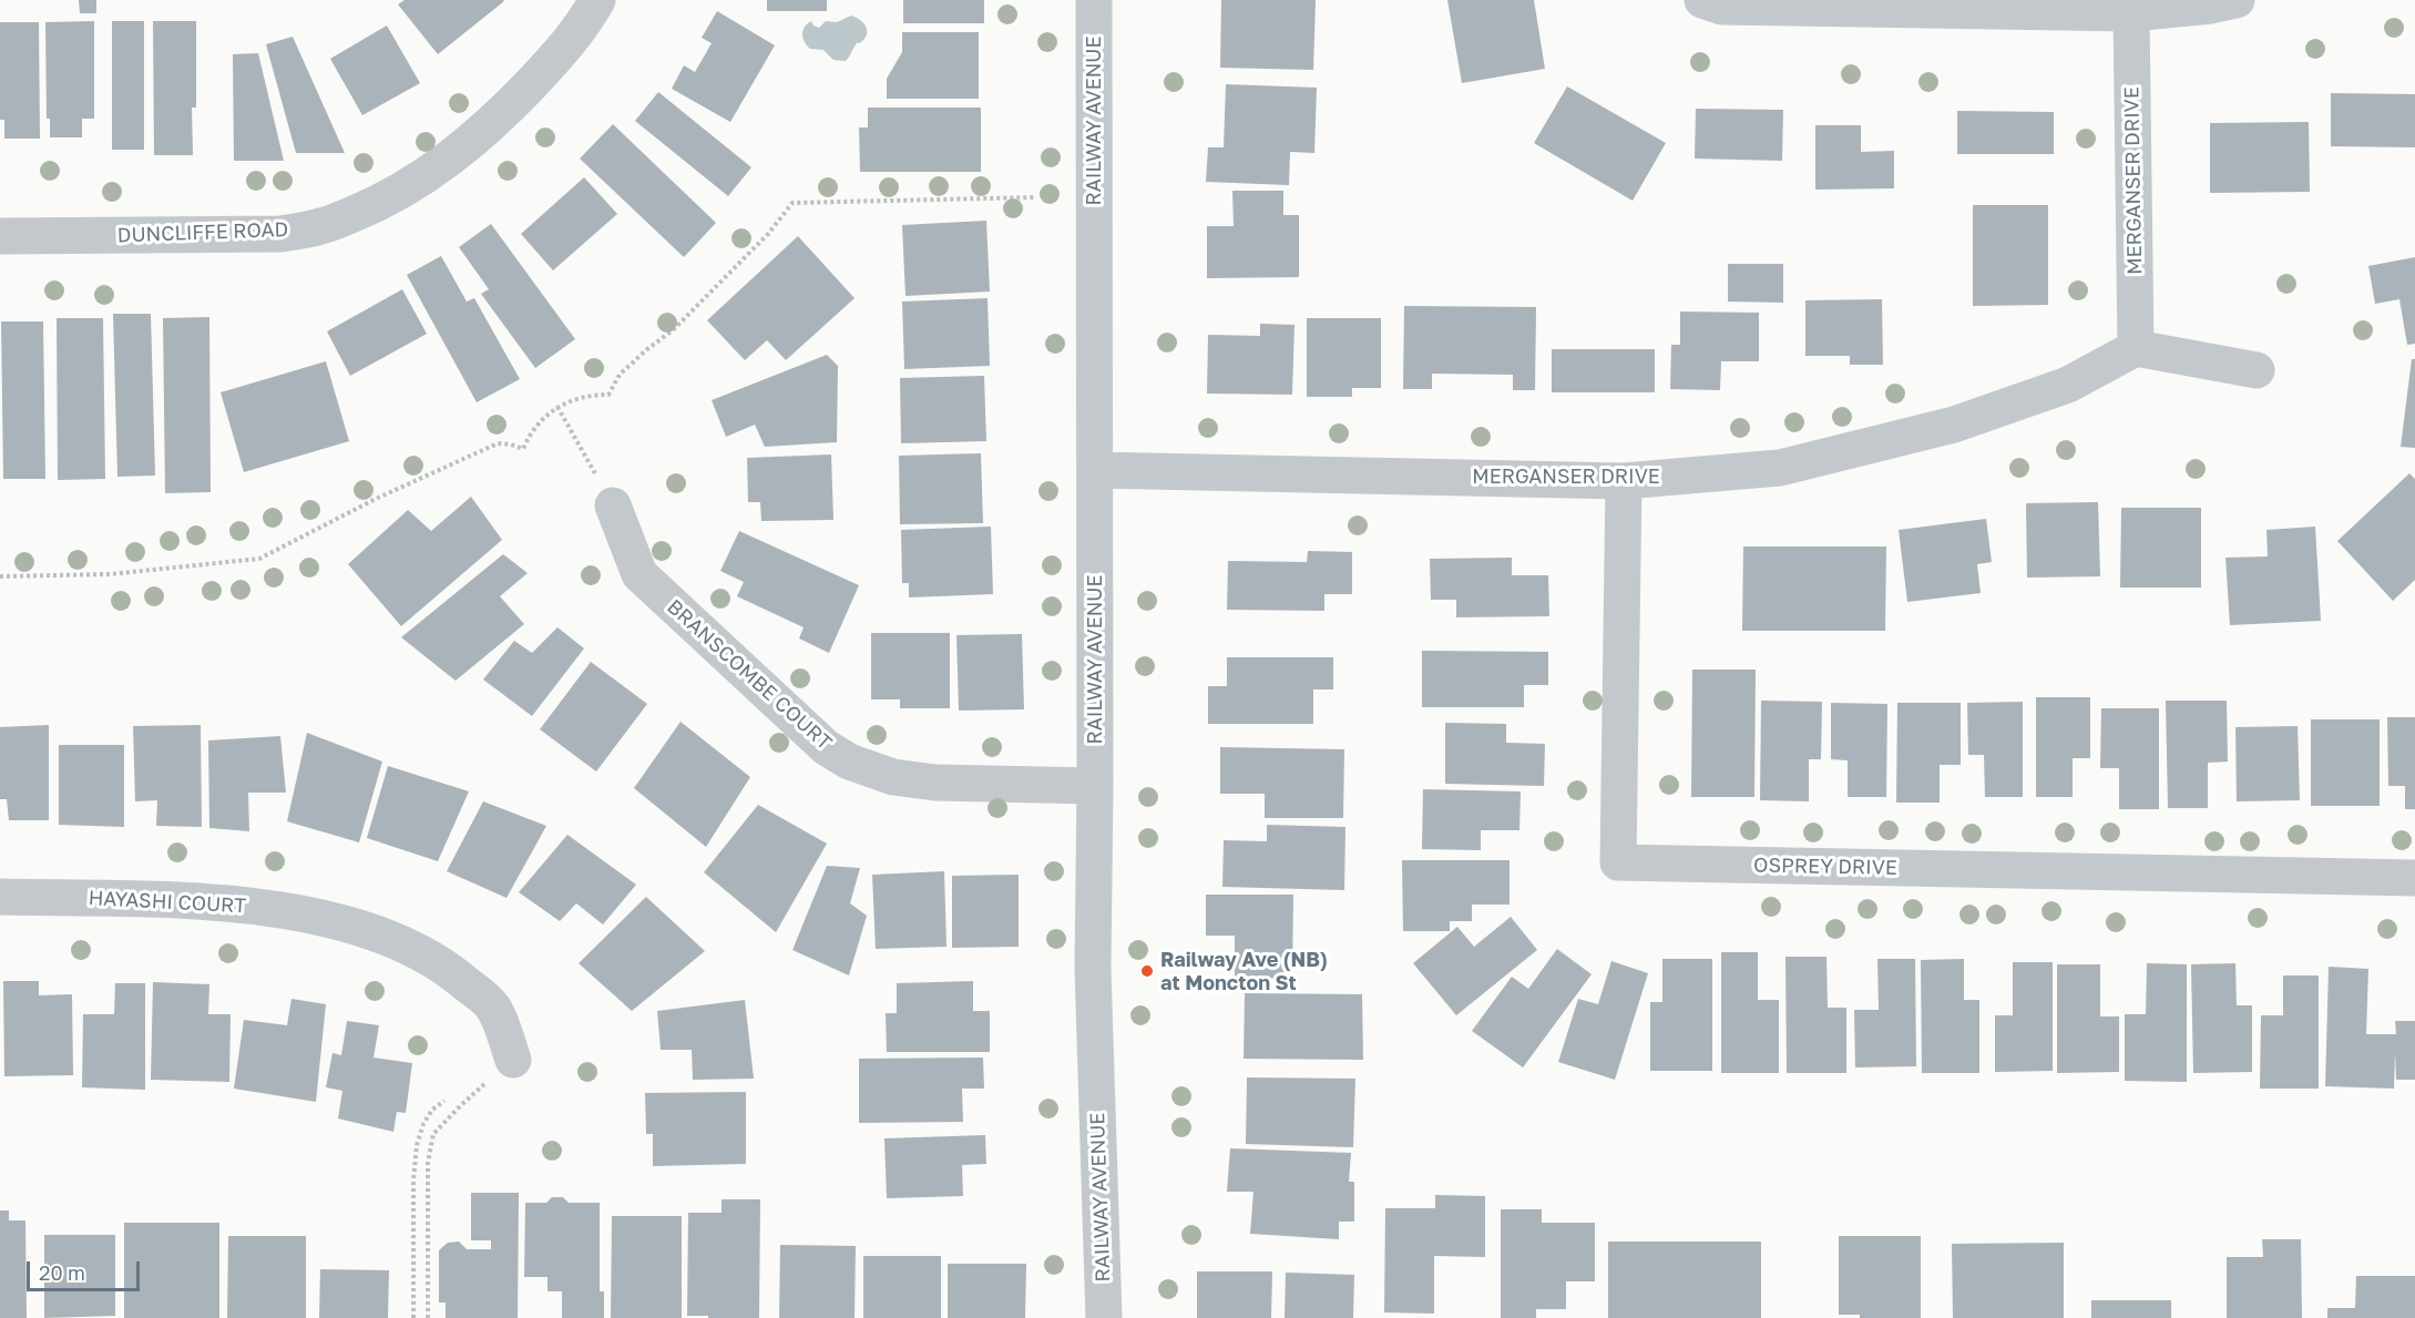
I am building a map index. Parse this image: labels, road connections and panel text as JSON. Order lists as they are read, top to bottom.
{
  "streets": {
    "street": [
      "RAILWAY AVENUE",
      "MERGANSER DRIVE",
      "DUNCLIFFE ROAD",
      "BRANSCOMBE COURT",
      "OSPREY DRIVE",
      "HAYASHI COURT"
    ]
  },
  "crossings": [
    ["RAILWAY AVENUE", "MERGANSER DRIVE"],
    ["RAILWAY AVENUE", "BRANSCOMBE COURT"],
    ["MERGANSER DRIVE", "OSPREY DRIVE"]
  ],
  "places": ["Railway Ave (NB) at Moncton St"],
  "scale_bar": "20 m"
}
